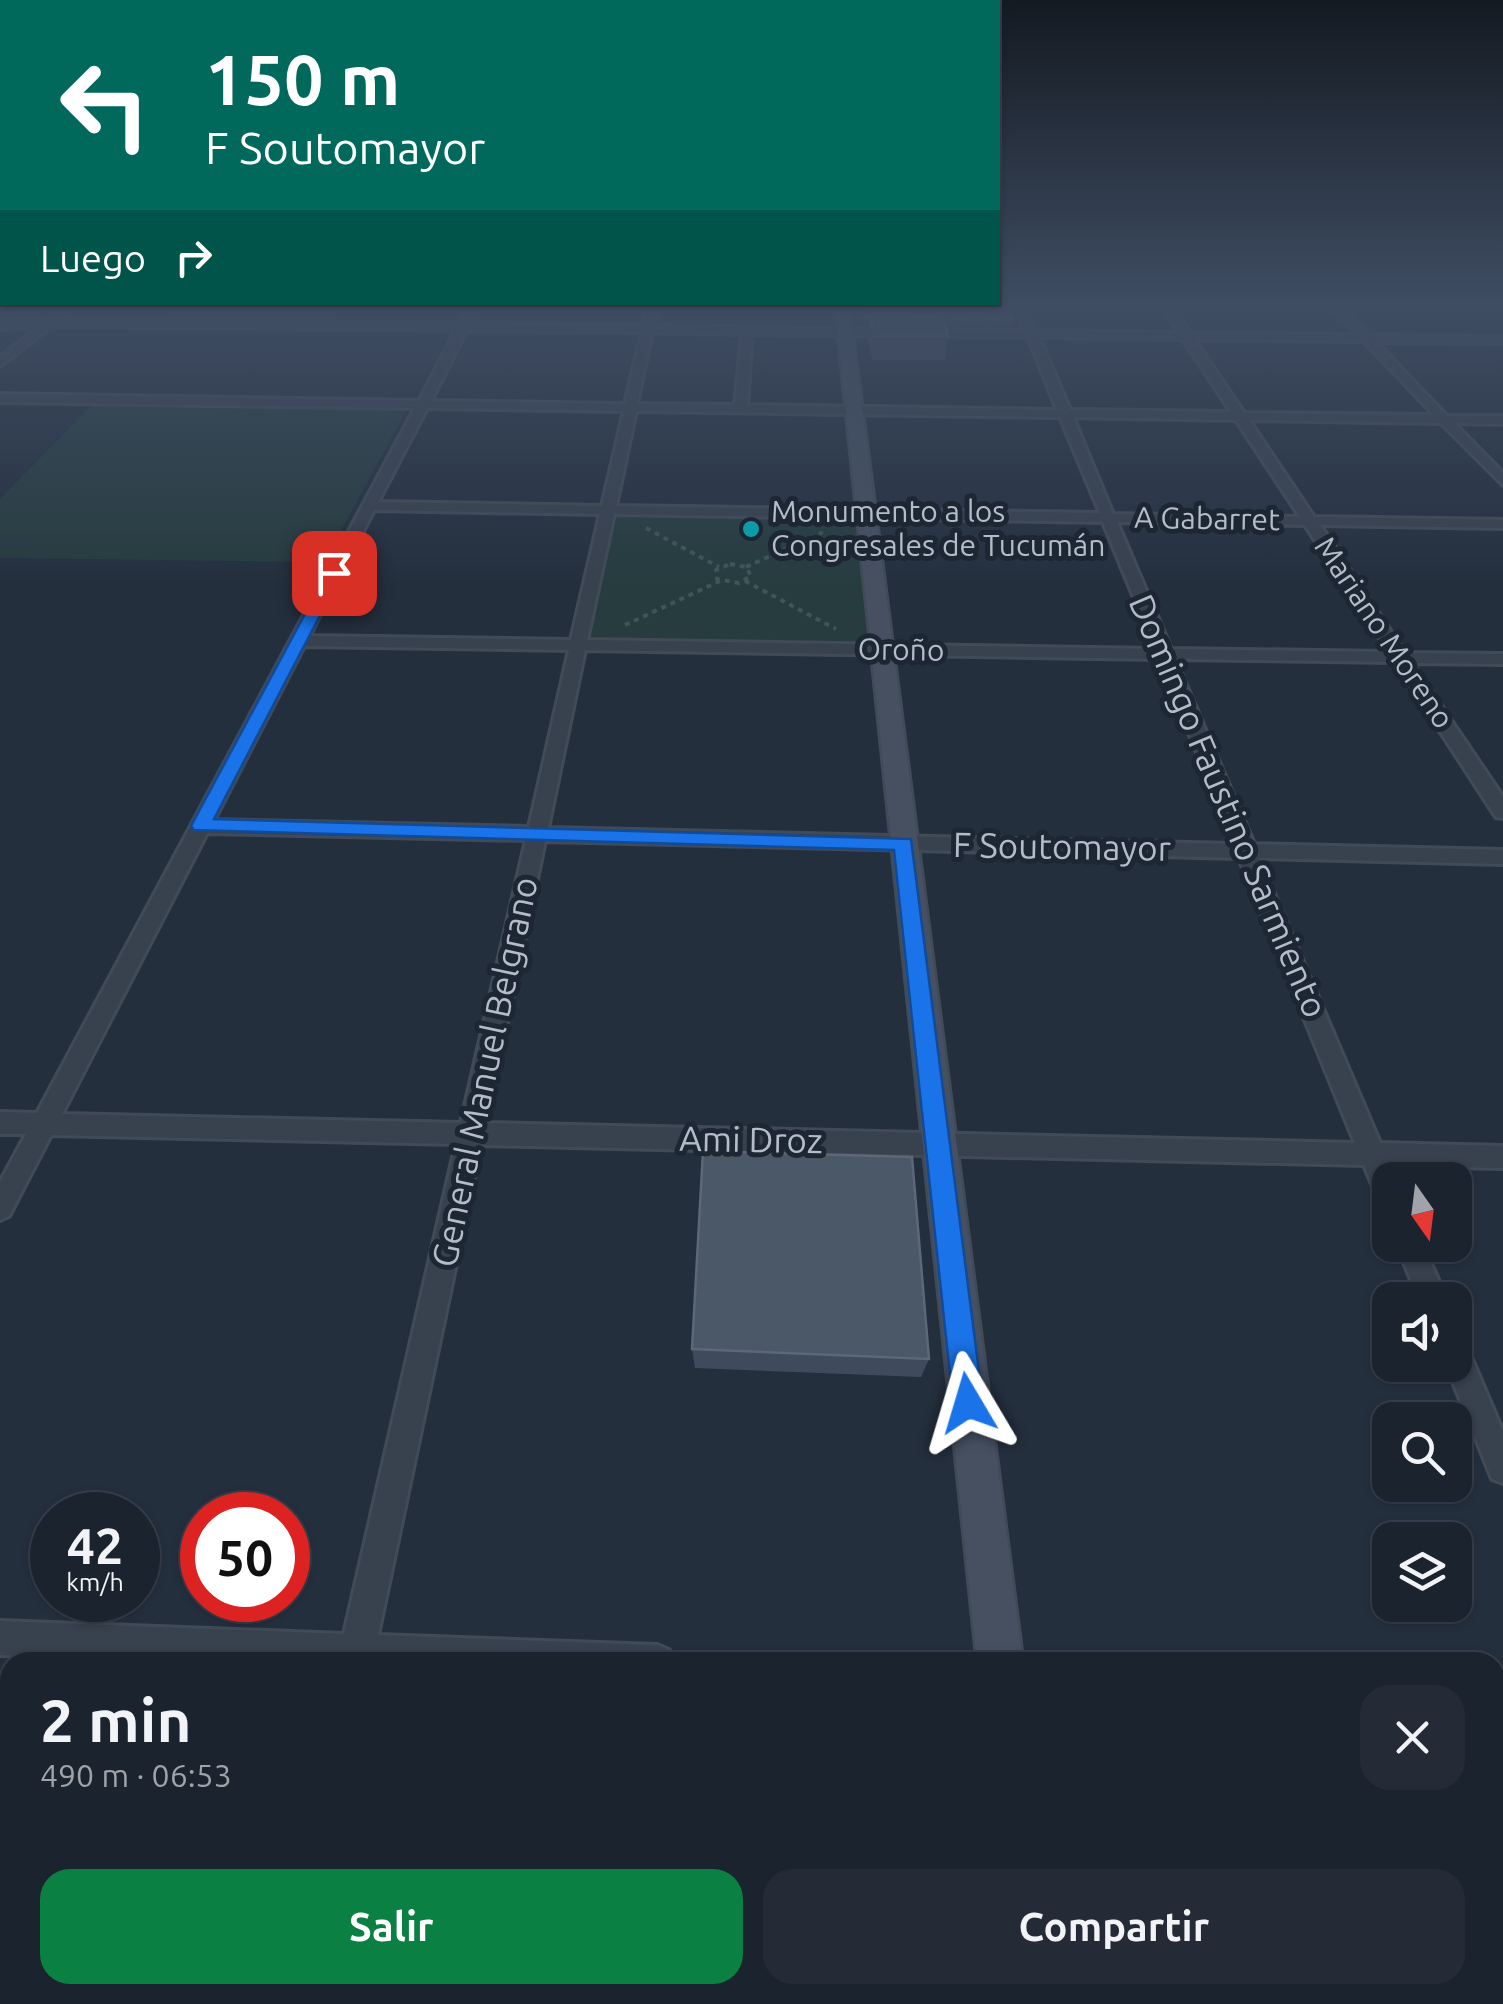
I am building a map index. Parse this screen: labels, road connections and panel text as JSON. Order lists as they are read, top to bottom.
{
  "streets": {
    "street": [
      "A Gabarret",
      "Mariano Moreno",
      "Oroño",
      "Domingo Faustino Sarmiento",
      "F Soutomayor",
      "General Manuel Belgrano",
      "Ami Droz"
    ]
  },
  "crossings": [
    ["A Gabarret", "Mariano Moreno"],
    ["A Gabarret", "Domingo Faustino Sarmiento"],
    ["A Gabarret", "General Manuel Belgrano"],
    ["Mariano Moreno", "Oroño"],
    ["Oroño", "Domingo Faustino Sarmiento"],
    ["Oroño", "General Manuel Belgrano"],
    ["Domingo Faustino Sarmiento", "F Soutomayor"],
    ["Domingo Faustino Sarmiento", "Ami Droz"],
    ["F Soutomayor", "General Manuel Belgrano"],
    ["General Manuel Belgrano", "Ami Droz"]
  ],
  "places": ["Monumento a los Congresales de Tucumán"],
  "north": "bottom",
  "page": {
    "turn": ["150 m", "F Soutomayor"],
    "then": "Luego",
    "speed": "42 km/h",
    "limit": "50",
    "heading": ["2 min", "490 m · 06:53"],
    "buttons": ["Salir", "Compartir"]
  }
}
